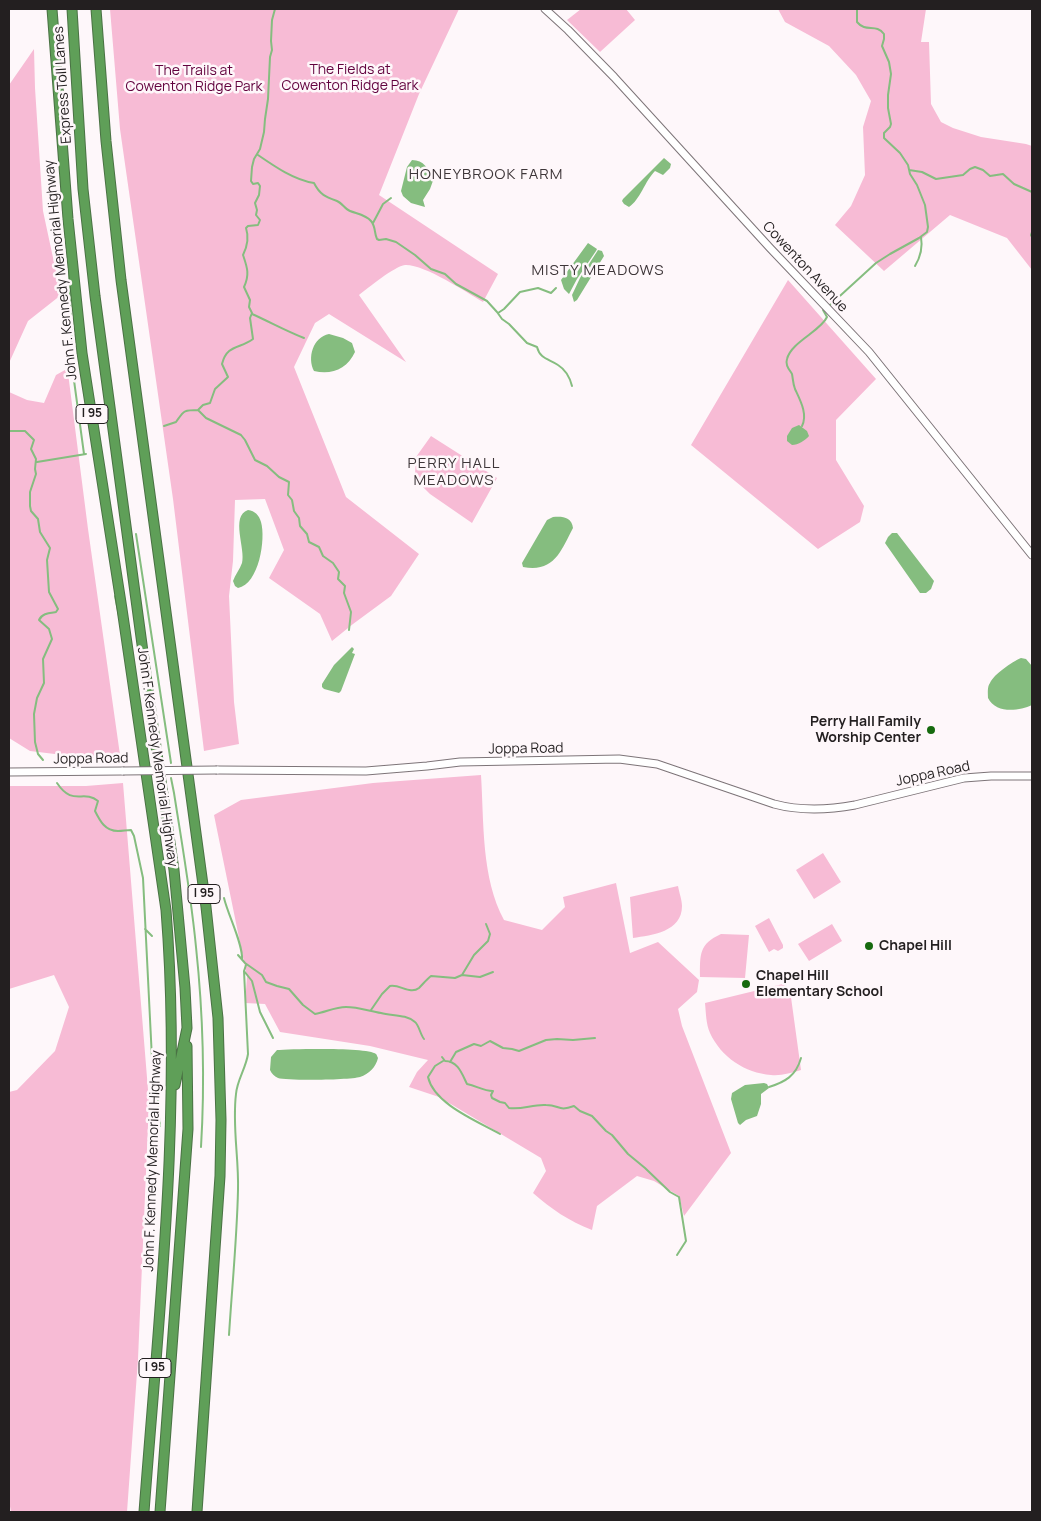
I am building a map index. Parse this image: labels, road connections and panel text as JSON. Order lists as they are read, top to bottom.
{
  "streets": {
    "highway": ["Express Toll Lanes", "John F. Kennedy Memorial Highway", "I 95"],
    "street": ["Cowenton Avenue", "Joppa Road"]
  },
  "districts": ["HONEYBROOK FARM", "MISTY MEADOWS", "PERRY HALL MEADOWS"],
  "parks": ["The Fields at Cowenton Ridge Park", "The Trails at Cowenton Ridge Park"],
  "places": ["Perry Hall Family Worship Center", "Chapel Hill", "Chapel Hill Elementary School"]
}
